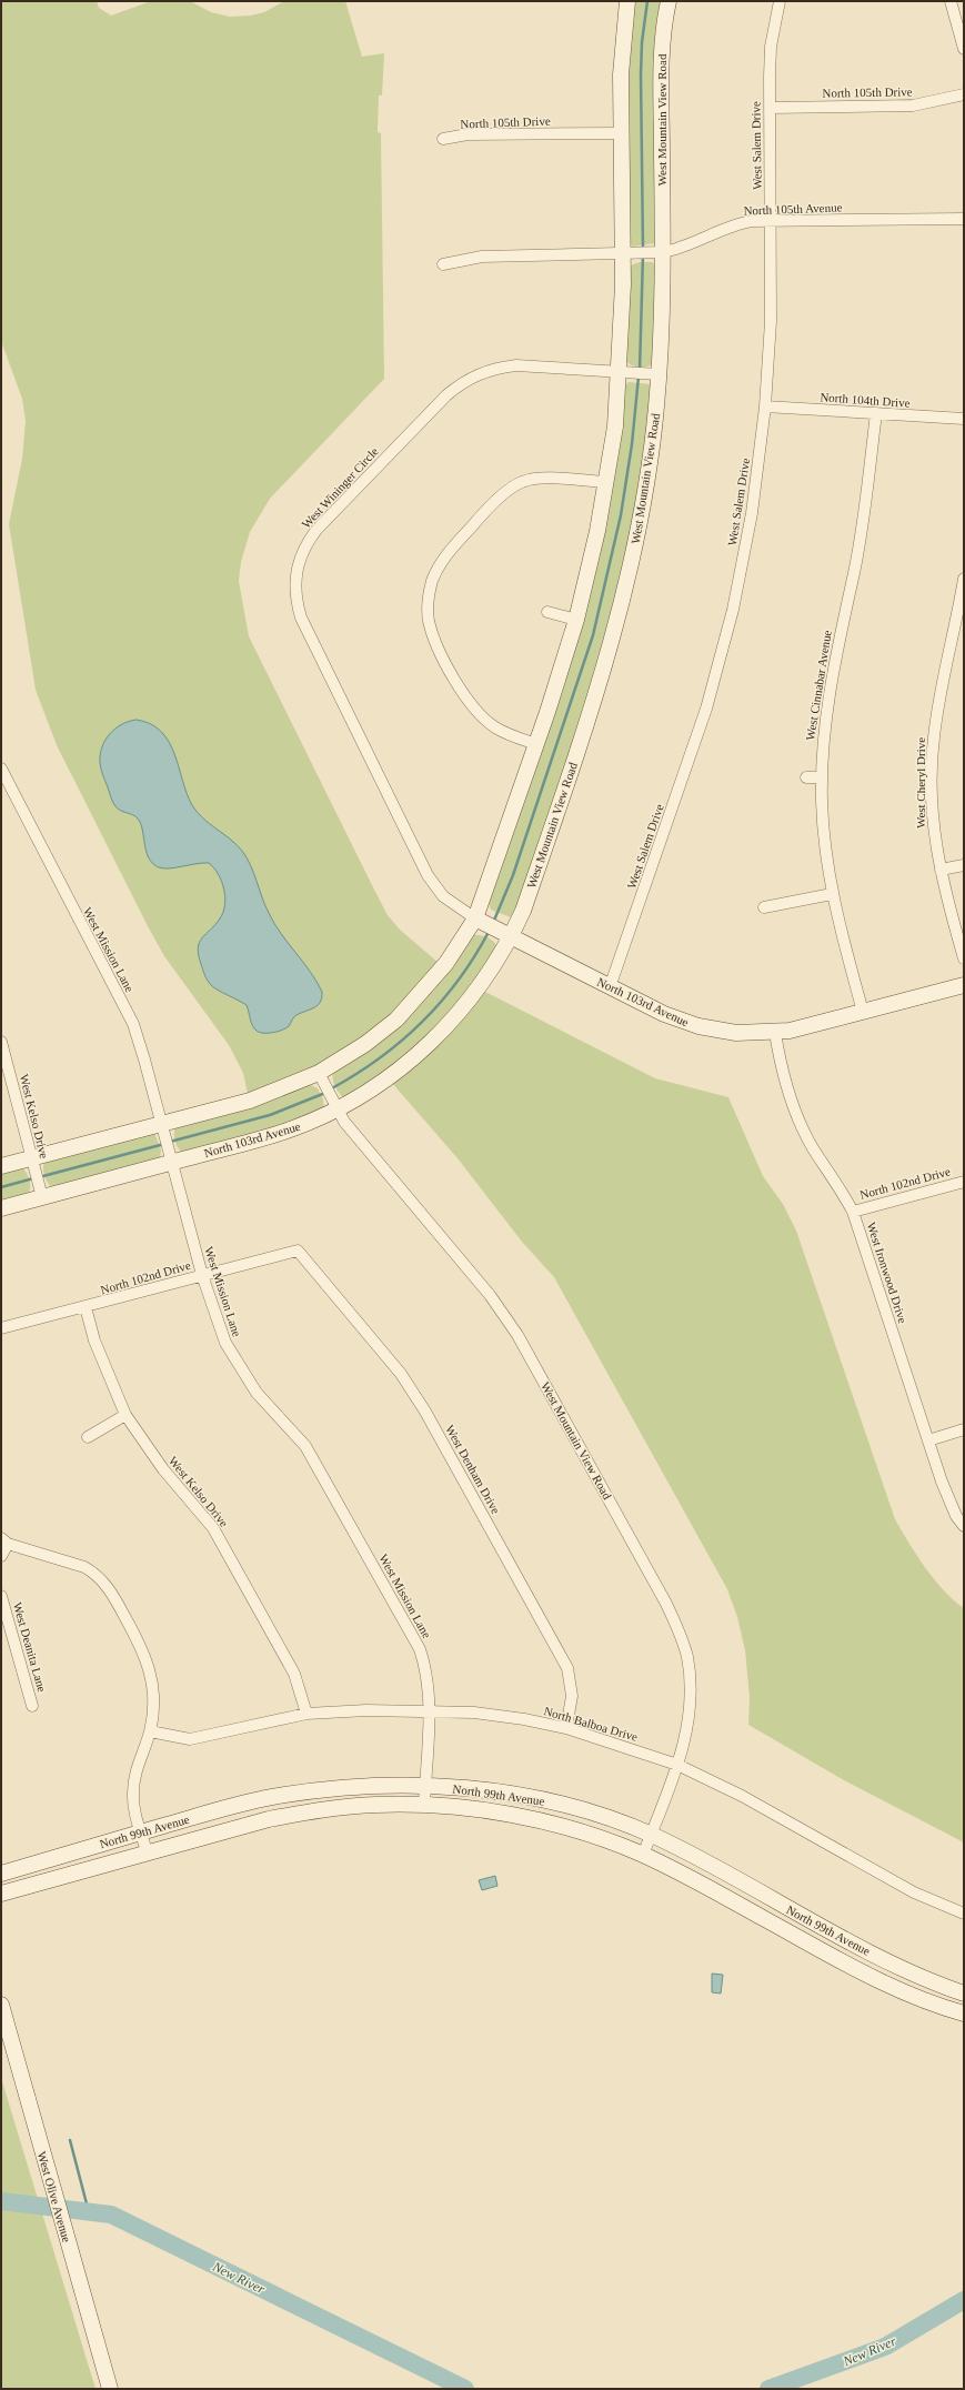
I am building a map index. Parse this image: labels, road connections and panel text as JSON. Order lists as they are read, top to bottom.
{
  "streets": {
    "street": [
      "North 105th Drive",
      "West Mountain View Road",
      "West Salem Drive",
      "North 105th Avenue",
      "North 104th Drive",
      "West Wininger Circle",
      "West Cinnabar Avenue",
      "West Cheryl Drive",
      "West Mission Lane",
      "North 103rd Avenue",
      "West Kelso Drive",
      "North 102nd Drive",
      "West Ironwood Drive",
      "West Denham Drive",
      "West Deanita Lane",
      "North Balboa Drive",
      "North 99th Avenue",
      "West Olive Avenue"
    ]
  },
  "crossings": [
    ["North 105th Drive", "West Salem Drive"],
    ["West Mountain View Road", "North 105th Avenue"],
    ["West Mountain View Road", "West Wininger Circle"],
    ["West Mountain View Road", "North 103rd Avenue"],
    ["West Mountain View Road", "North Balboa Drive"],
    ["West Mountain View Road", "North 99th Avenue"],
    ["West Salem Drive", "North 105th Avenue"],
    ["West Salem Drive", "North 104th Drive"],
    ["West Salem Drive", "North 103rd Avenue"],
    ["North 104th Drive", "West Cinnabar Avenue"],
    ["West Wininger Circle", "North 103rd Avenue"],
    ["West Cinnabar Avenue", "North 103rd Avenue"],
    ["West Mission Lane", "North 103rd Avenue"],
    ["West Mission Lane", "North 102nd Drive"],
    ["West Mission Lane", "North Balboa Drive"],
    ["West Mission Lane", "North 99th Avenue"],
    ["North 103rd Avenue", "West Kelso Drive"],
    ["North 103rd Avenue", "West Ironwood Drive"],
    ["West Kelso Drive", "North 102nd Drive"],
    ["West Kelso Drive", "North Balboa Drive"],
    ["North 102nd Drive", "West Ironwood Drive"],
    ["North 102nd Drive", "West Denham Drive"],
    ["West Denham Drive", "North Balboa Drive"]
  ],
  "water": ["New River"]
}
